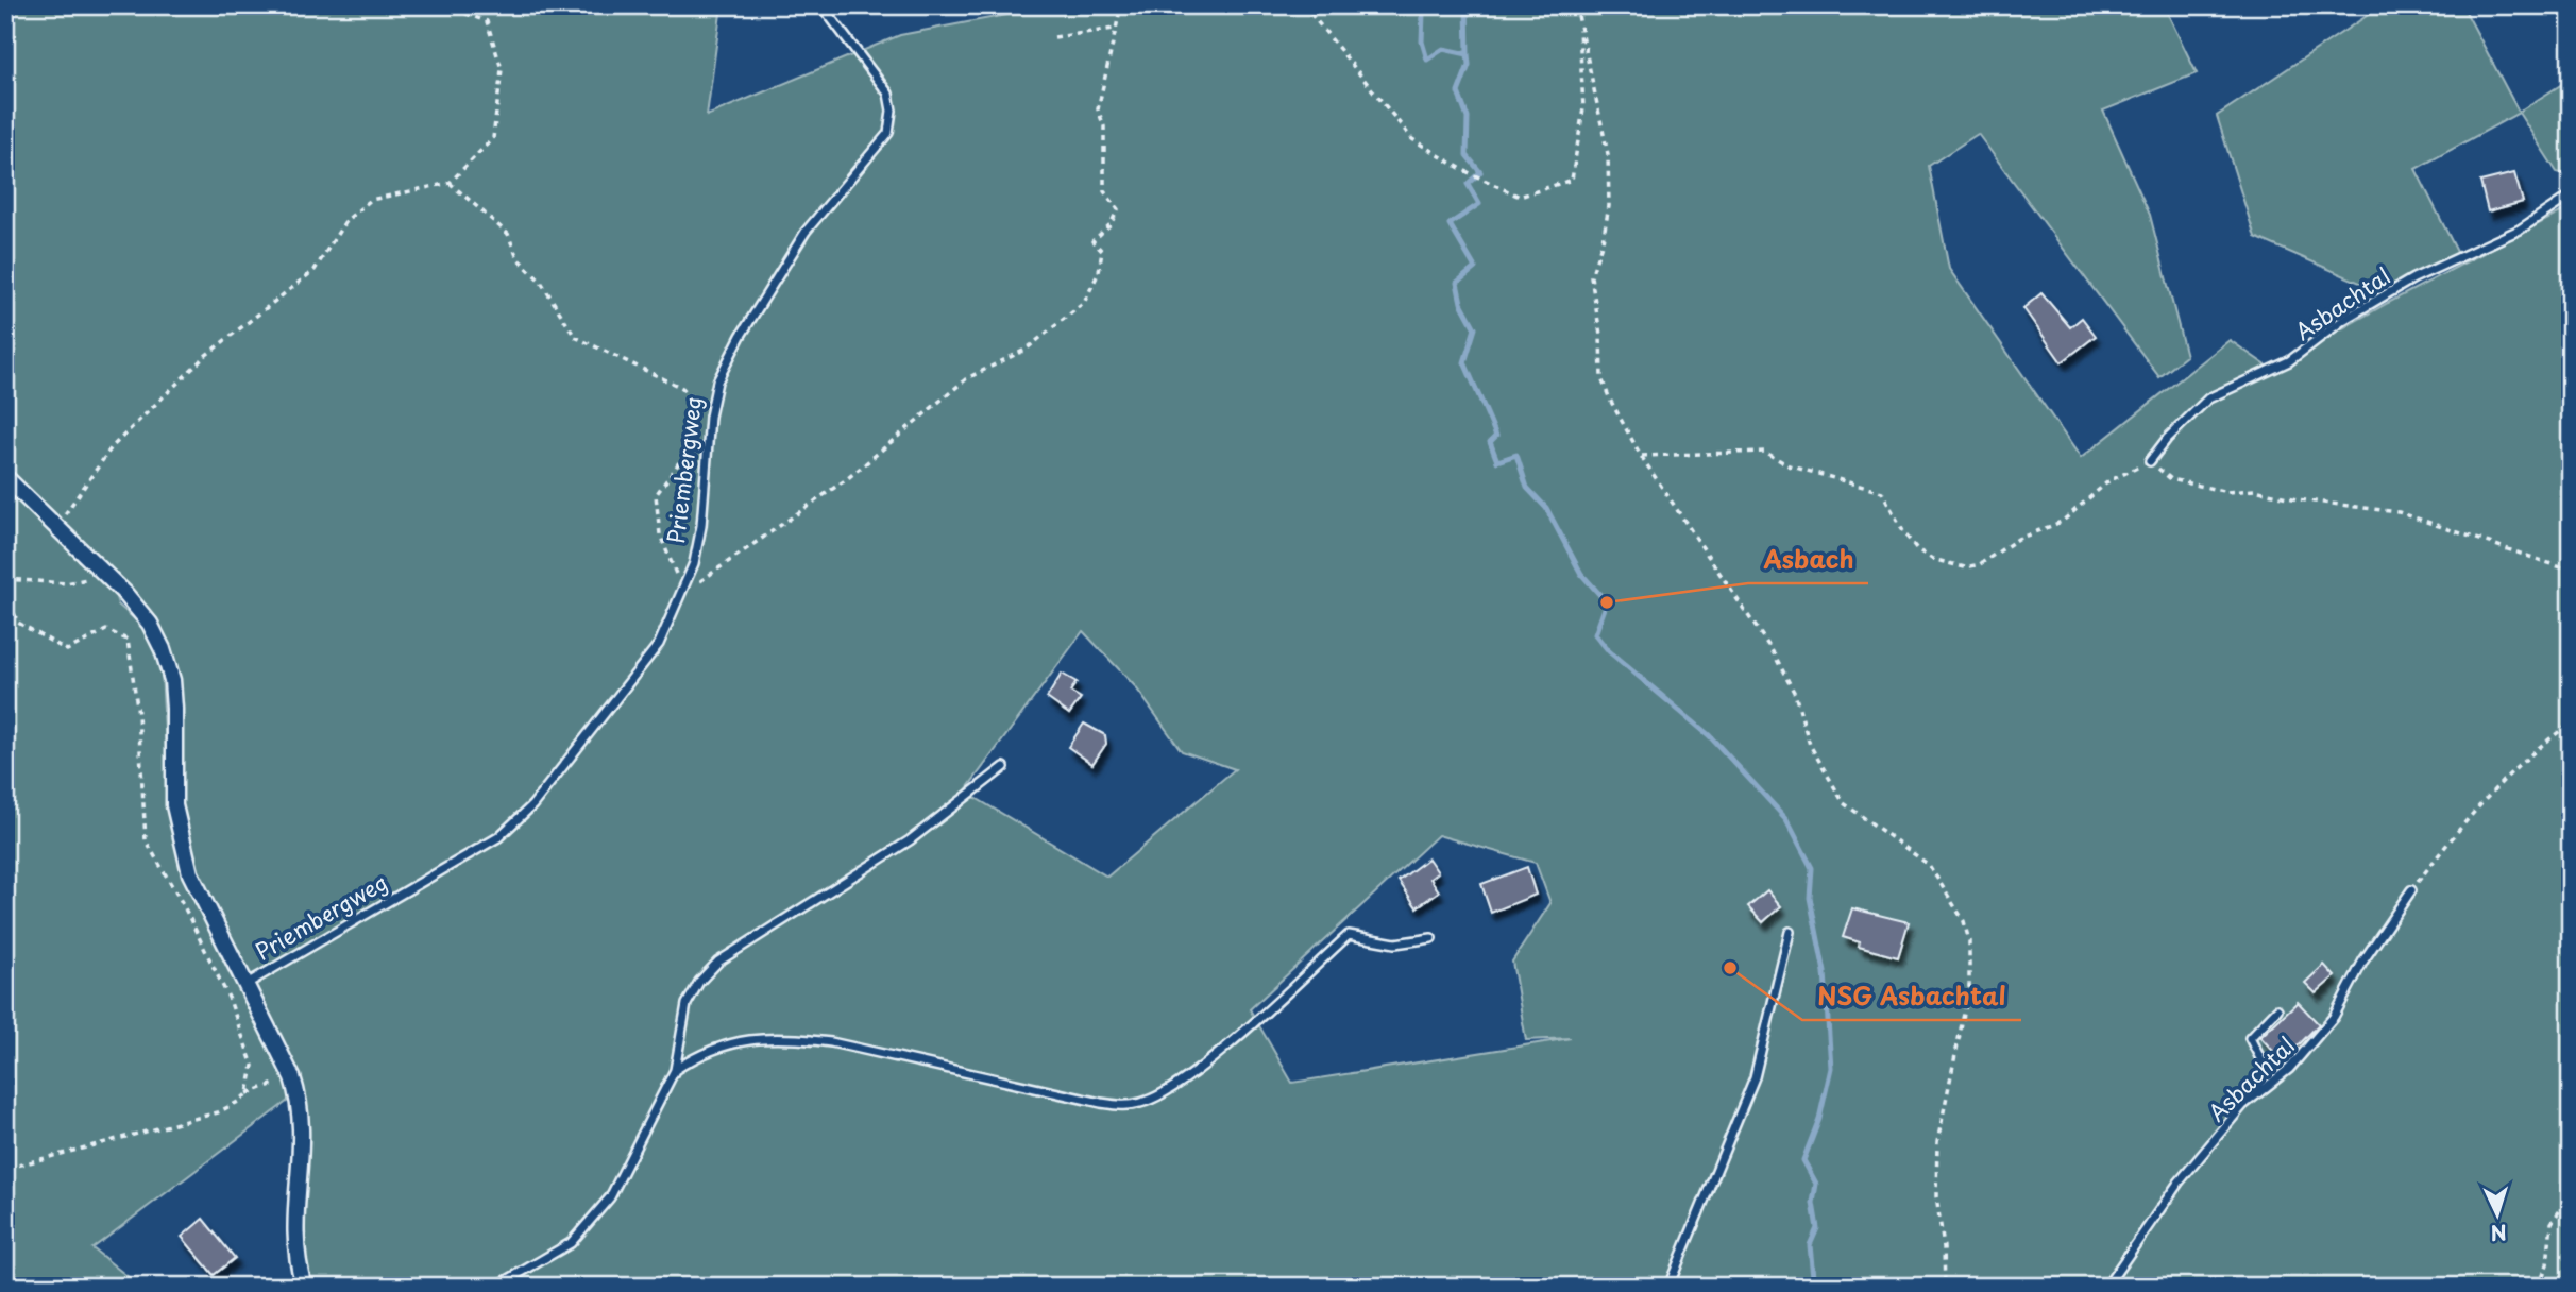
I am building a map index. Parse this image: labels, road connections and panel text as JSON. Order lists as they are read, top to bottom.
{
  "streets": {
    "street": ["Priembergweg"],
    "lane": ["Asbachtal"]
  },
  "places": ["Asbach", "NSG Asbachtal"],
  "north": "bottom"
}
